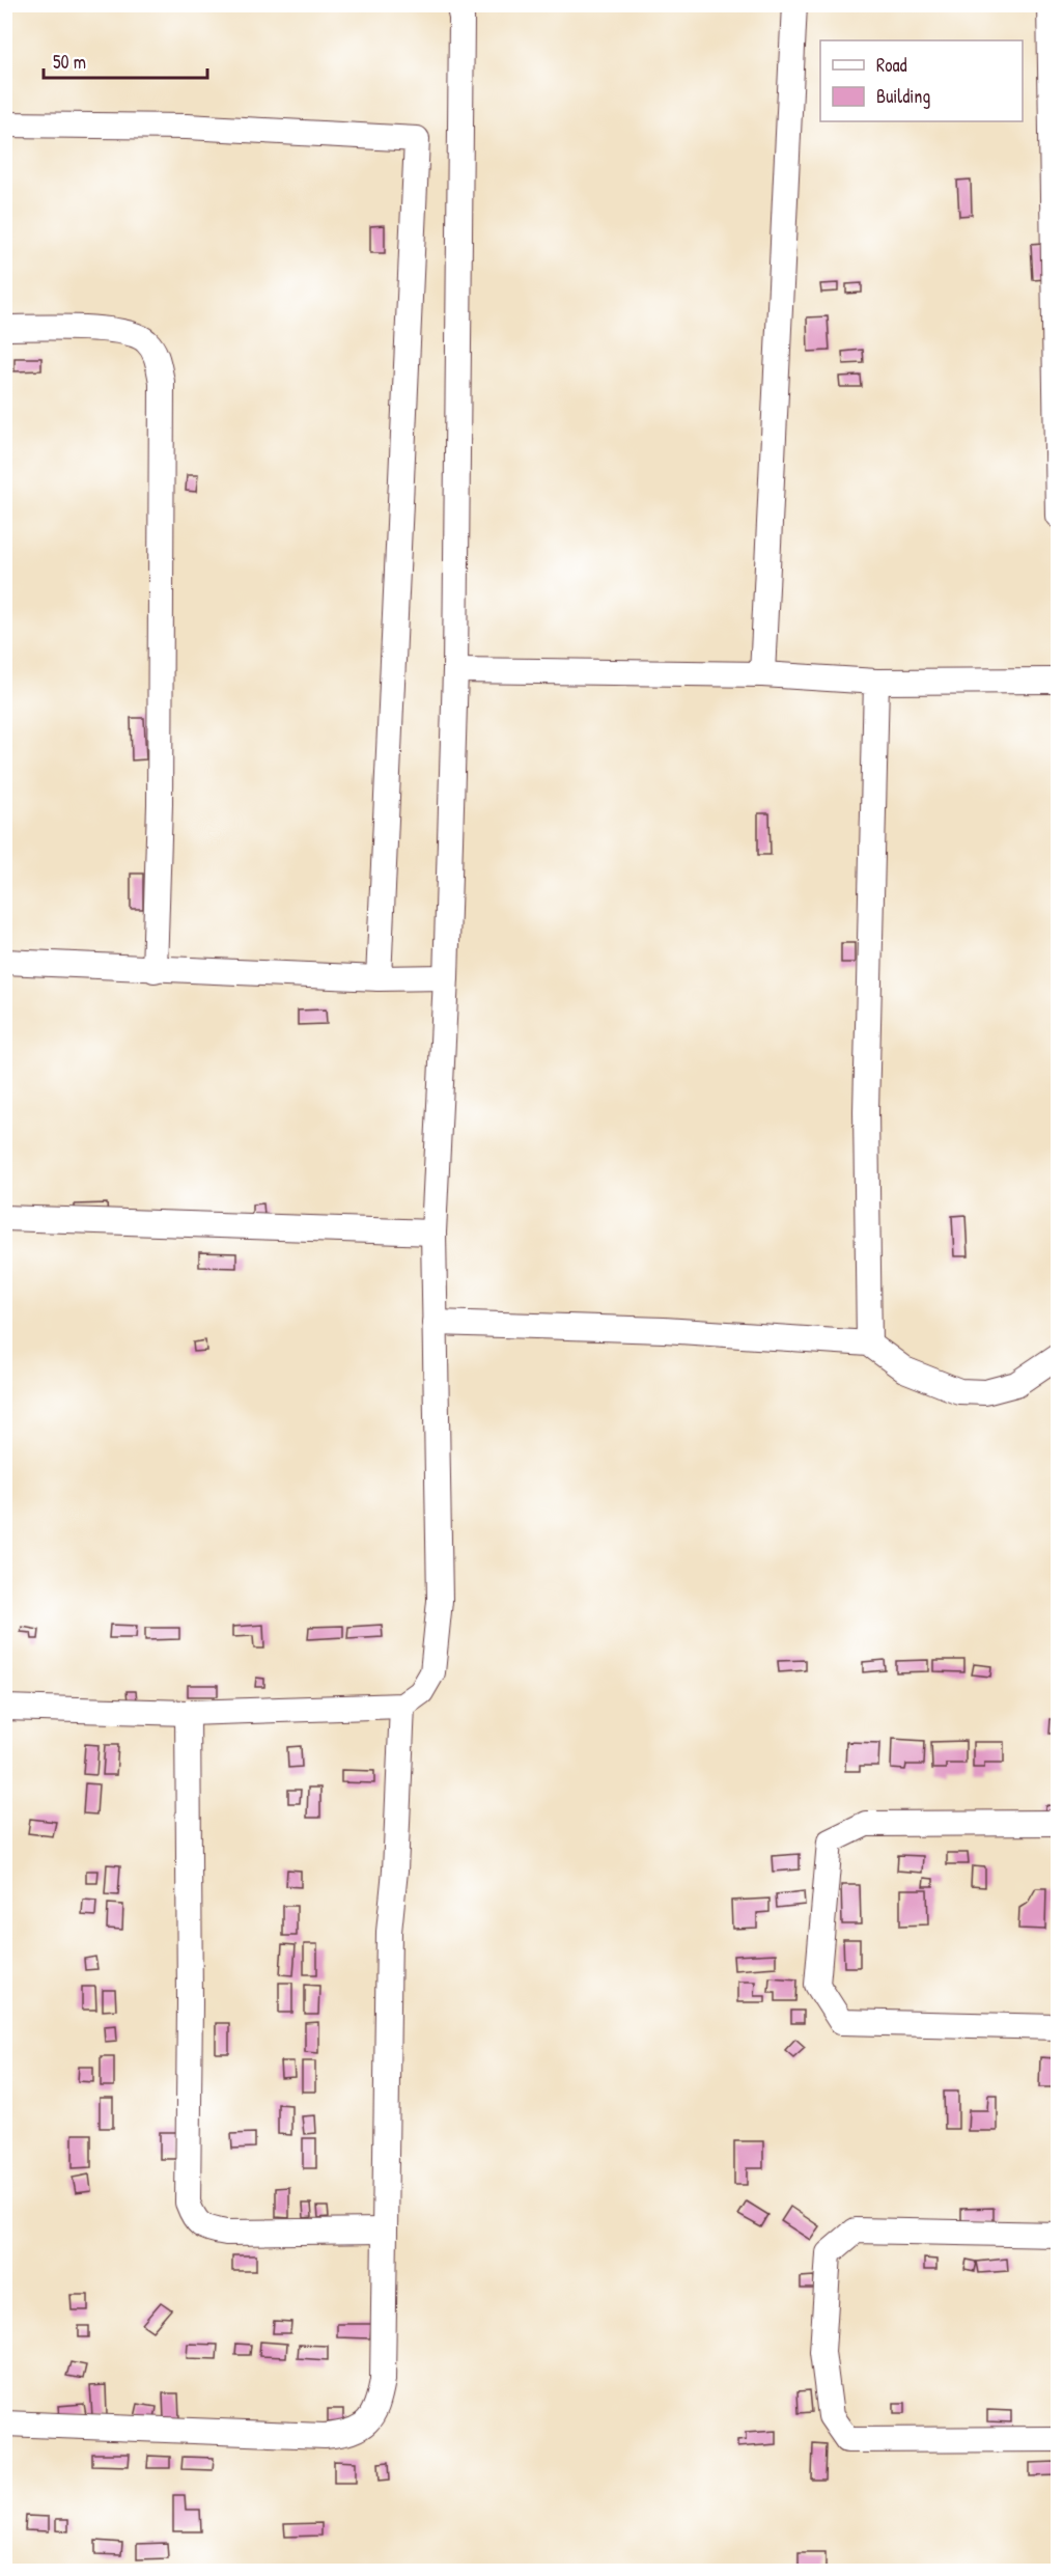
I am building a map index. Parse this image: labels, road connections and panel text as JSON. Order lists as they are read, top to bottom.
{
  "legend": ["Road", "Building"],
  "scale_bar": "50 m"
}
